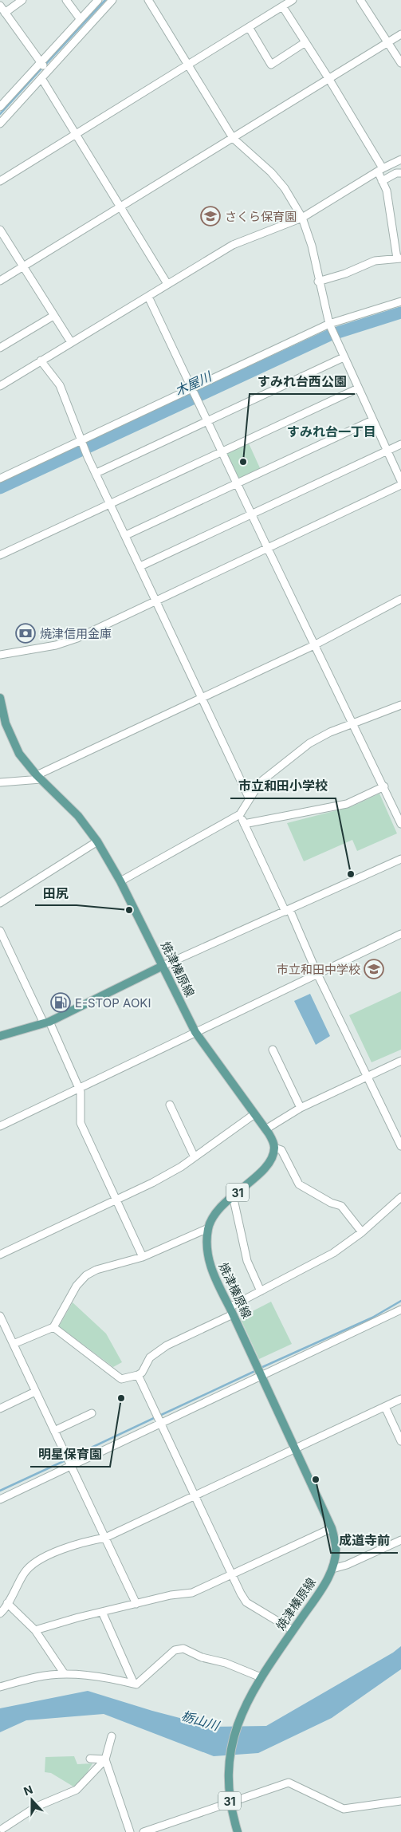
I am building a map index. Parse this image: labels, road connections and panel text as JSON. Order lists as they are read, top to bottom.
{
  "streets": {
    "main road": ["焼津榛原線", "31"]
  },
  "districts": ["すみれ台一丁目"],
  "water": ["木屋川", "栃山川"],
  "places": {
    "school or university": ["さくら保育園", "市立和田中学校"],
    "other": [
      "すみれ台西公園",
      "市立和田小学校",
      "田尻",
      "明星保育園",
      "成道寺前"
    ],
    "bank": ["焼津信用金庫"],
    "fuel station": ["E-STOP AOKI"]
  },
  "north": "top"
}
